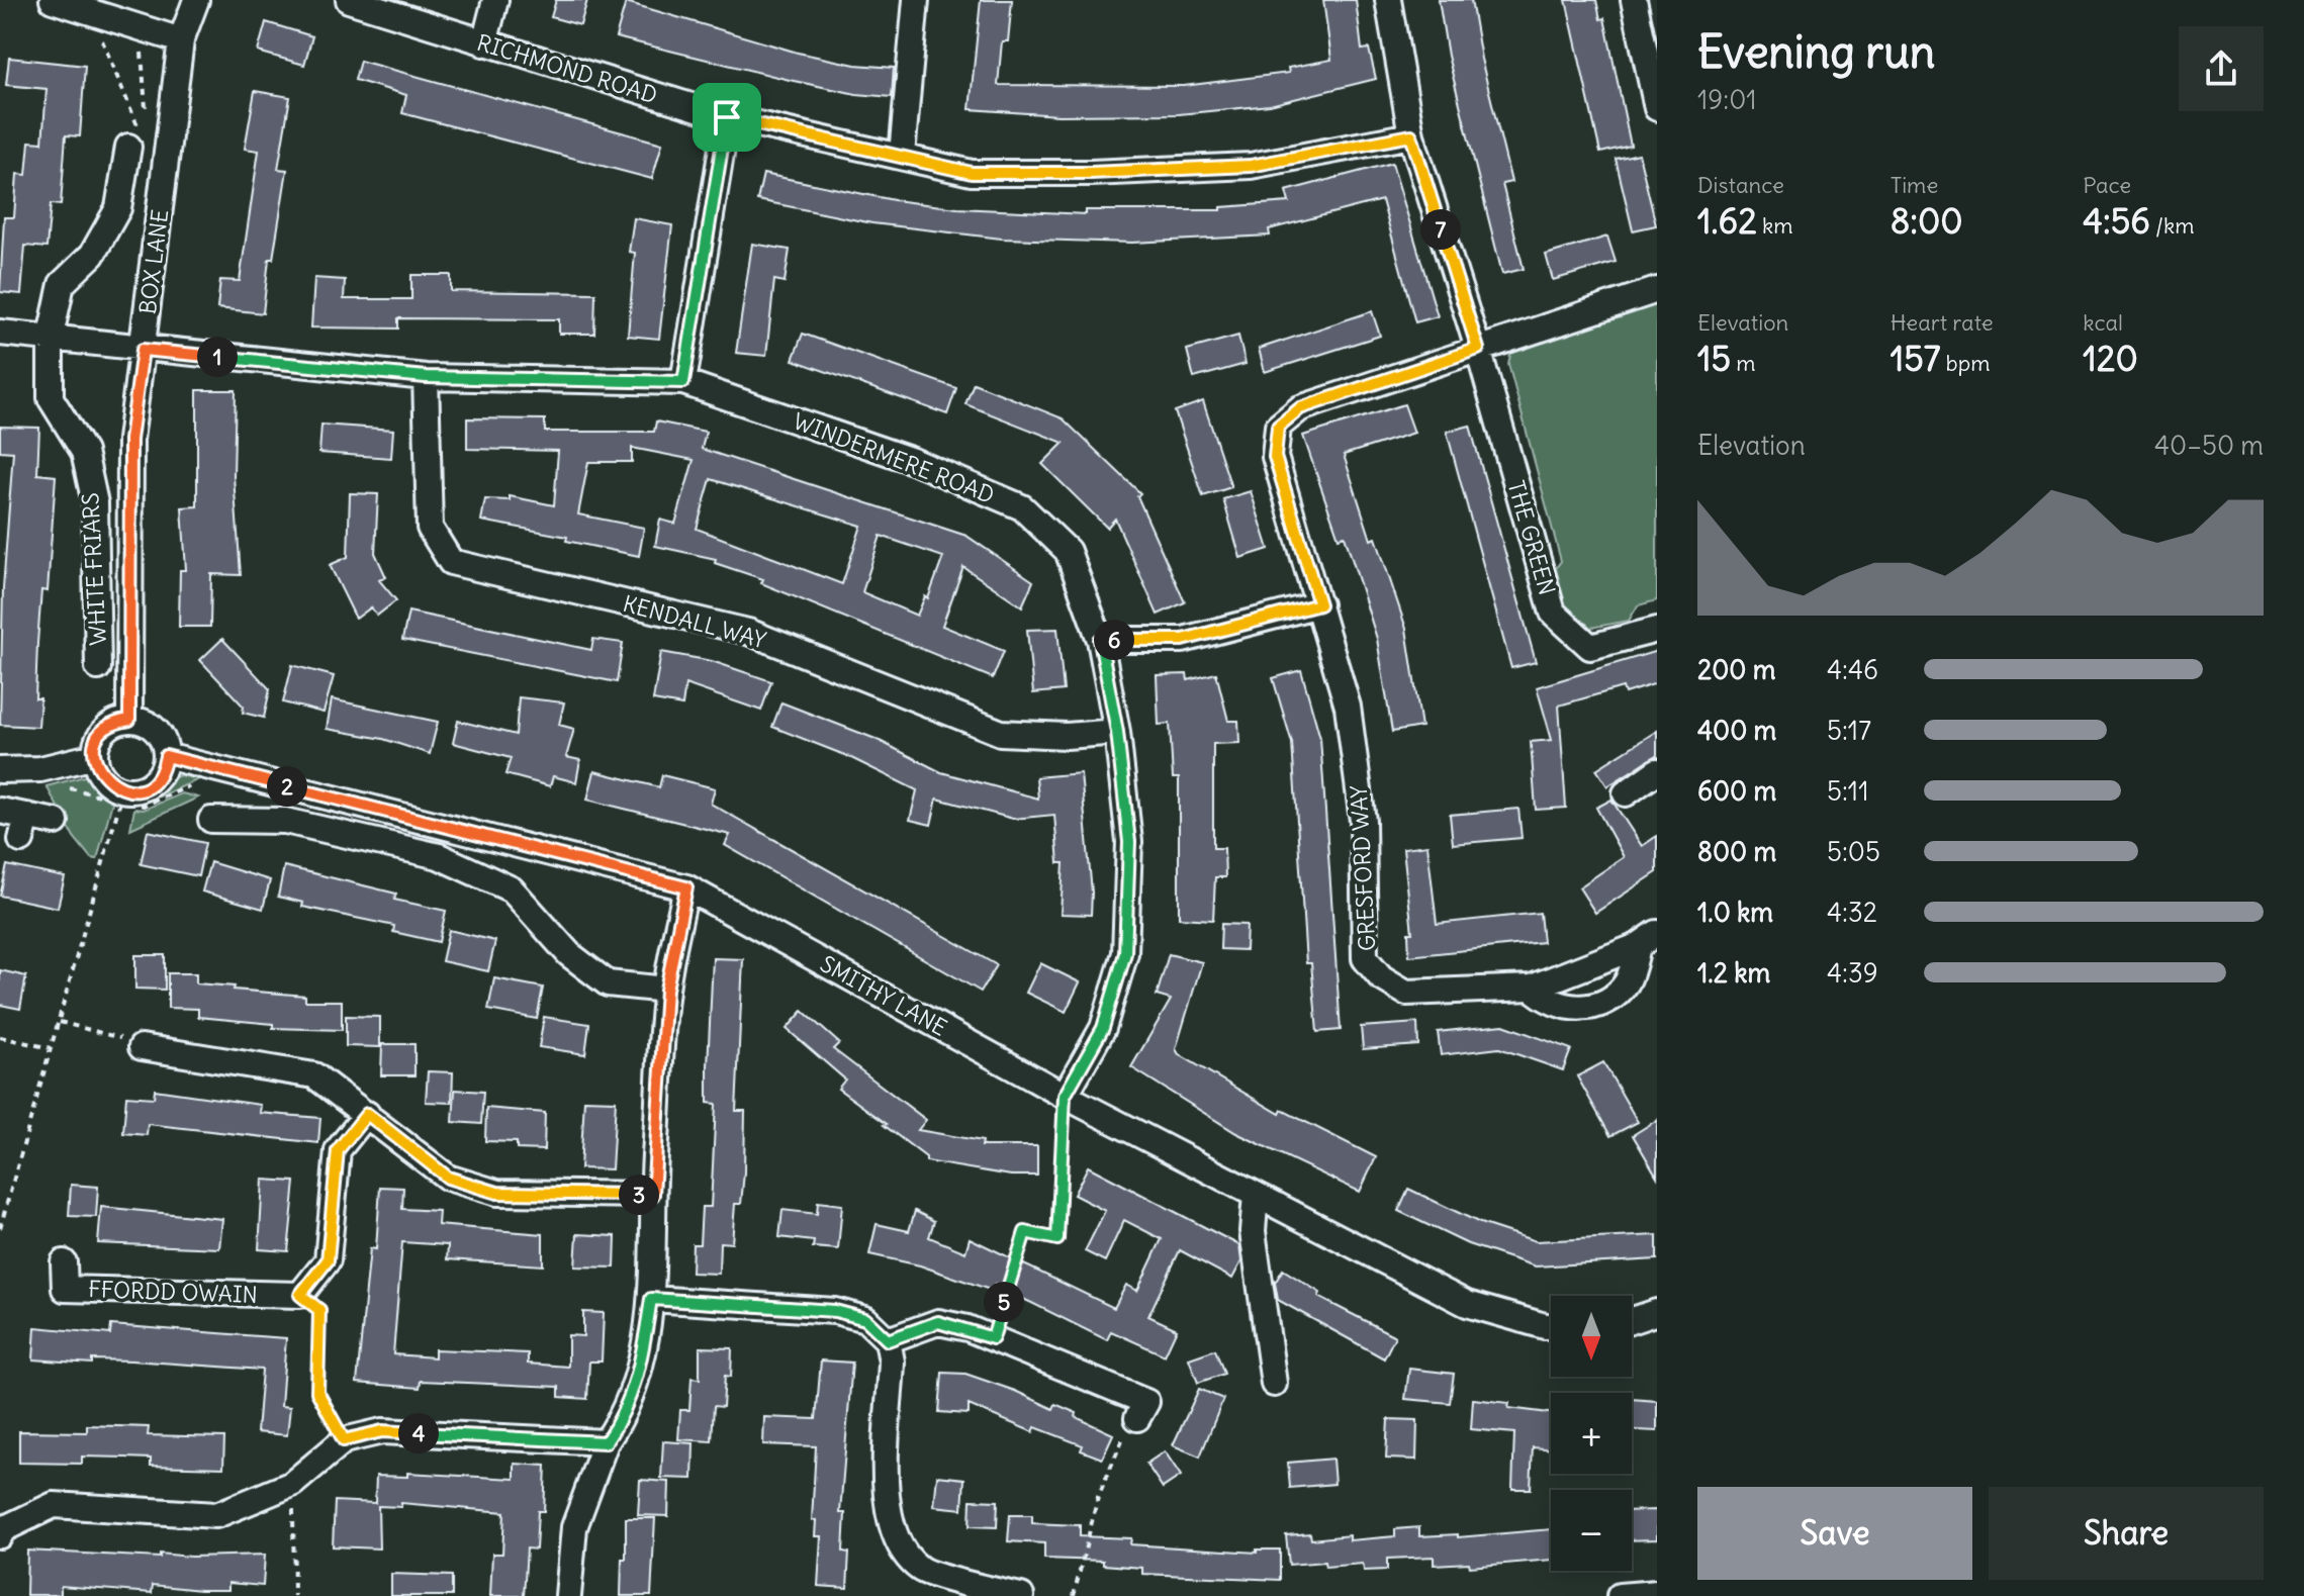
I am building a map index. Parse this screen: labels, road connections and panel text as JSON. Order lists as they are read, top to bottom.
{
  "streets": {
    "street": [
      "RICHMOND ROAD",
      "BOX LANE",
      "WINDERMERE ROAD",
      "THE GREEN",
      "WHITE FRIARS",
      "KENDALL WAY",
      "GRESFORD WAY",
      "SMITHY LANE",
      "FFORDD OWAIN"
    ]
  },
  "crossings": [
    ["BOX LANE", "WINDERMERE ROAD"],
    ["BOX LANE", "SMITHY LANE"],
    ["WINDERMERE ROAD", "WHITE FRIARS"],
    ["WINDERMERE ROAD", "KENDALL WAY"],
    ["WINDERMERE ROAD", "SMITHY LANE"],
    ["THE GREEN", "GRESFORD WAY"]
  ],
  "north": "bottom",
  "page": {
    "heading": ["Evening run", "19:01"],
    "stats": [
      ["Distance", "1.62 km"],
      ["Time", "8:00"],
      ["Pace", "4:56 /km"],
      ["Elevation", "15 m"],
      ["Heart rate", "157 bpm"],
      ["kcal", "120"]
    ],
    "pins": [
      "7",
      "1",
      "6",
      "2",
      "3",
      "5",
      "4"
    ],
    "chart": ["Elevation", "40–50 m"],
    "list": [
      {
        "name": "200 m",
        "note": "4:46"
      },
      {
        "name": "400 m",
        "note": "5:17"
      },
      {
        "name": "600 m",
        "note": "5:11"
      },
      {
        "name": "800 m",
        "note": "5:05"
      },
      {
        "name": "1.0 km",
        "note": "4:32"
      },
      {
        "name": "1.2 km",
        "note": "4:39"
      }
    ],
    "map_buttons": ["+", "−"],
    "buttons": ["Save", "Share"]
  }
}
